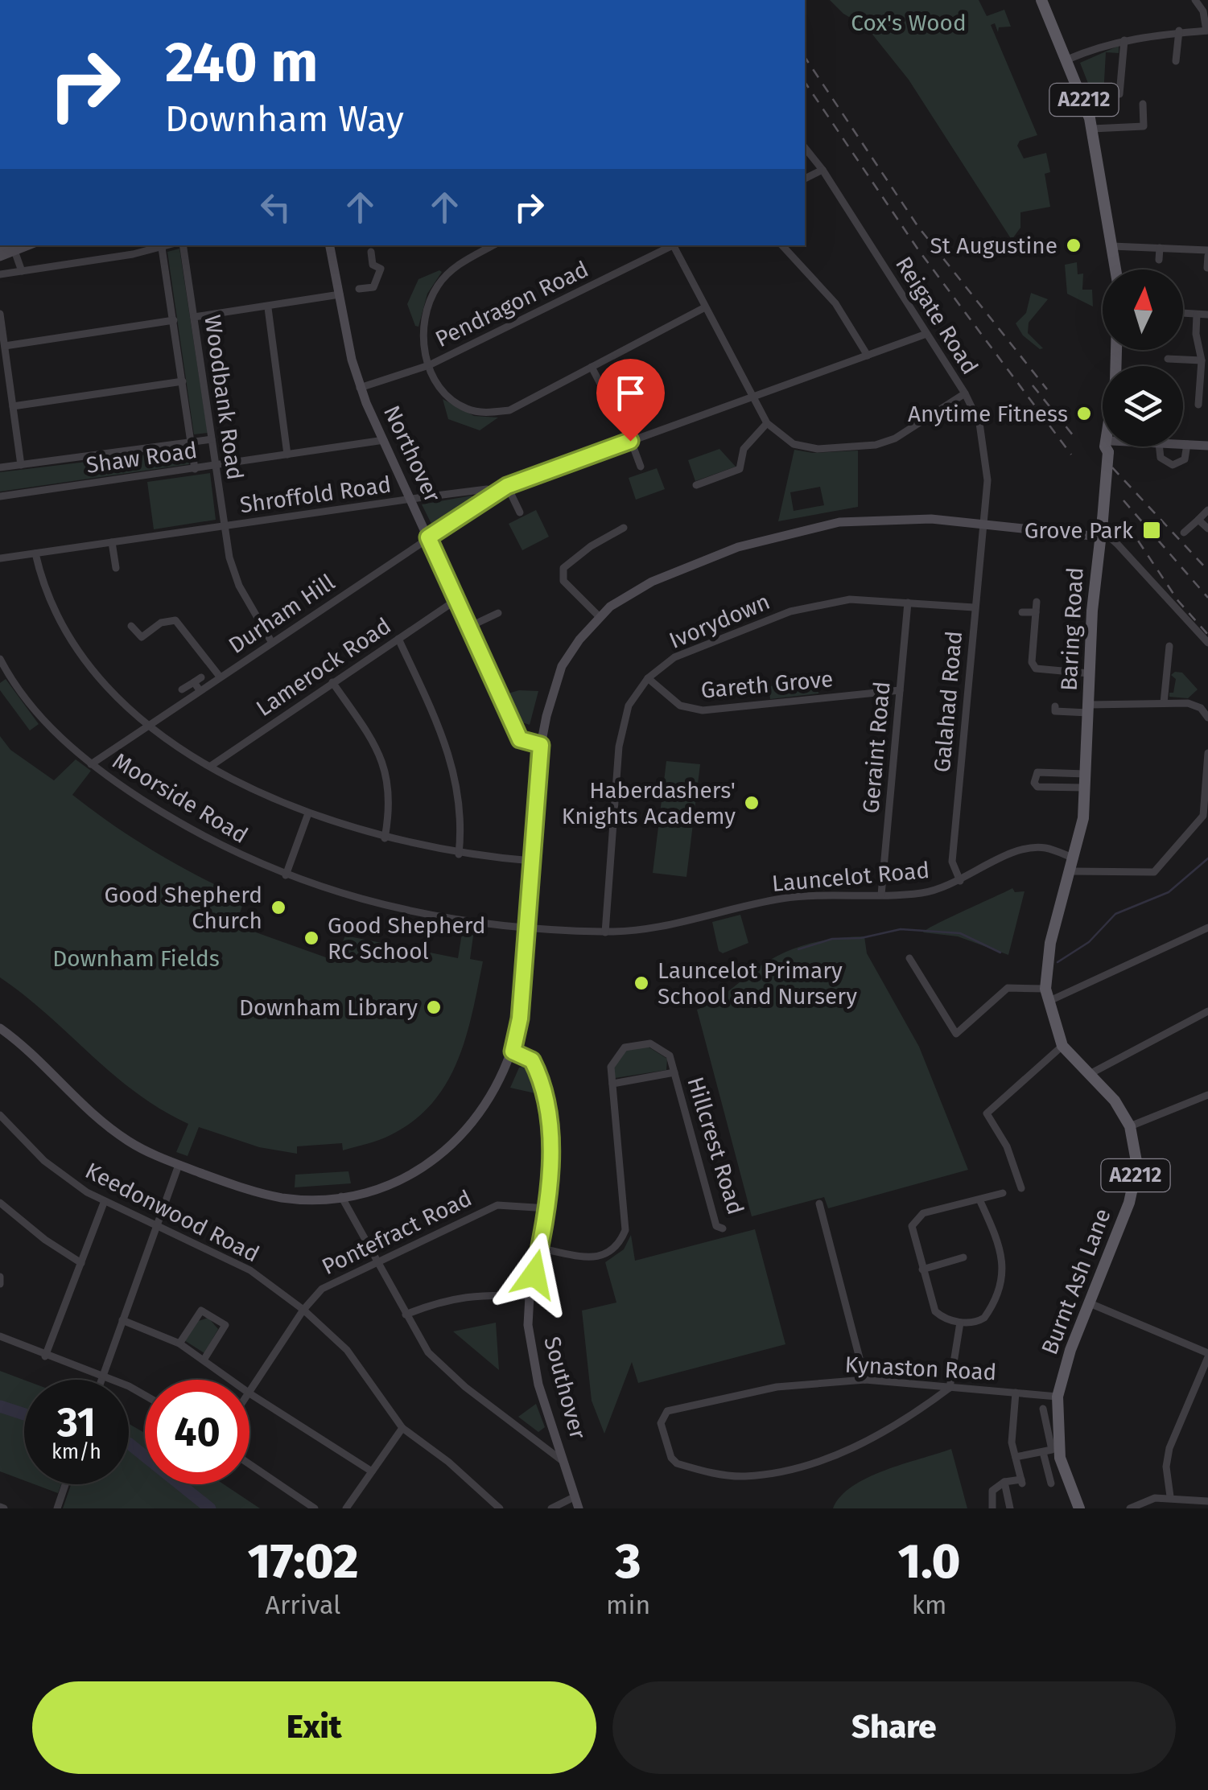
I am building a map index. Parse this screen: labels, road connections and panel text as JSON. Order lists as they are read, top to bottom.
{
  "streets": {
    "main road": ["A2212", "Baring Road", "Burnt Ash Lane"],
    "street": [
      "Pendragon Road",
      "Reigate Road",
      "Woodbank Road",
      "Northover",
      "Shaw Road",
      "Shroffold Road",
      "Durham Hill",
      "Ivorydown",
      "Lamerock Road",
      "Gareth Grove",
      "Galahad Road",
      "Geraint Road",
      "Moorside Road",
      "Launcelot Road",
      "Hillcrest Road",
      "Keedonwood Road",
      "Pontefract Road",
      "Kynaston Road",
      "Southover"
    ]
  },
  "crossings": [
    ["Pendragon Road", "Northover"],
    ["Reigate Road", "Galahad Road"],
    ["Woodbank Road", "Shaw Road"],
    ["Woodbank Road", "Shroffold Road"],
    ["Woodbank Road", "Durham Hill"],
    ["Northover", "Shaw Road"],
    ["Northover", "Shroffold Road"],
    ["Northover", "Durham Hill"],
    ["Northover", "Lamerock Road"],
    ["Shroffold Road", "Durham Hill"],
    ["Durham Hill", "Moorside Road"],
    ["Ivorydown", "Gareth Grove"],
    ["Ivorydown", "Galahad Road"],
    ["Ivorydown", "Geraint Road"],
    ["Ivorydown", "Launcelot Road"],
    ["Baring Road", "Launcelot Road"],
    ["Baring Road", "Burnt Ash Lane"],
    ["Gareth Grove", "Geraint Road"],
    ["Galahad Road", "Launcelot Road"],
    ["Geraint Road", "Launcelot Road"],
    ["Moorside Road", "Launcelot Road"],
    ["Launcelot Road", "Burnt Ash Lane"],
    ["Hillcrest Road", "Southover"],
    ["Keedonwood Road", "Pontefract Road"],
    ["Pontefract Road", "Southover"],
    ["Burnt Ash Lane", "Kynaston Road"]
  ],
  "parks": ["Cox's Wood", "Downham Fields"],
  "places": {
    "other": [
      "St Augustine",
      "Anytime Fitness",
      "Haberdashers' Knights Academy",
      "Good Shepherd Church",
      "Good Shepherd RC School",
      "Launcelot Primary School and Nursery",
      "Downham Library"
    ],
    "transit": ["Grove Park"]
  },
  "north": "top",
  "page": {
    "turn": ["240 m", "Downham Way"],
    "speed": "31 km/h",
    "limit": "40",
    "eta": [
      "17:02",
      "Arrival",
      "3",
      "min",
      "1.0",
      "km"
    ],
    "buttons": ["Exit", "Share"]
  }
}
